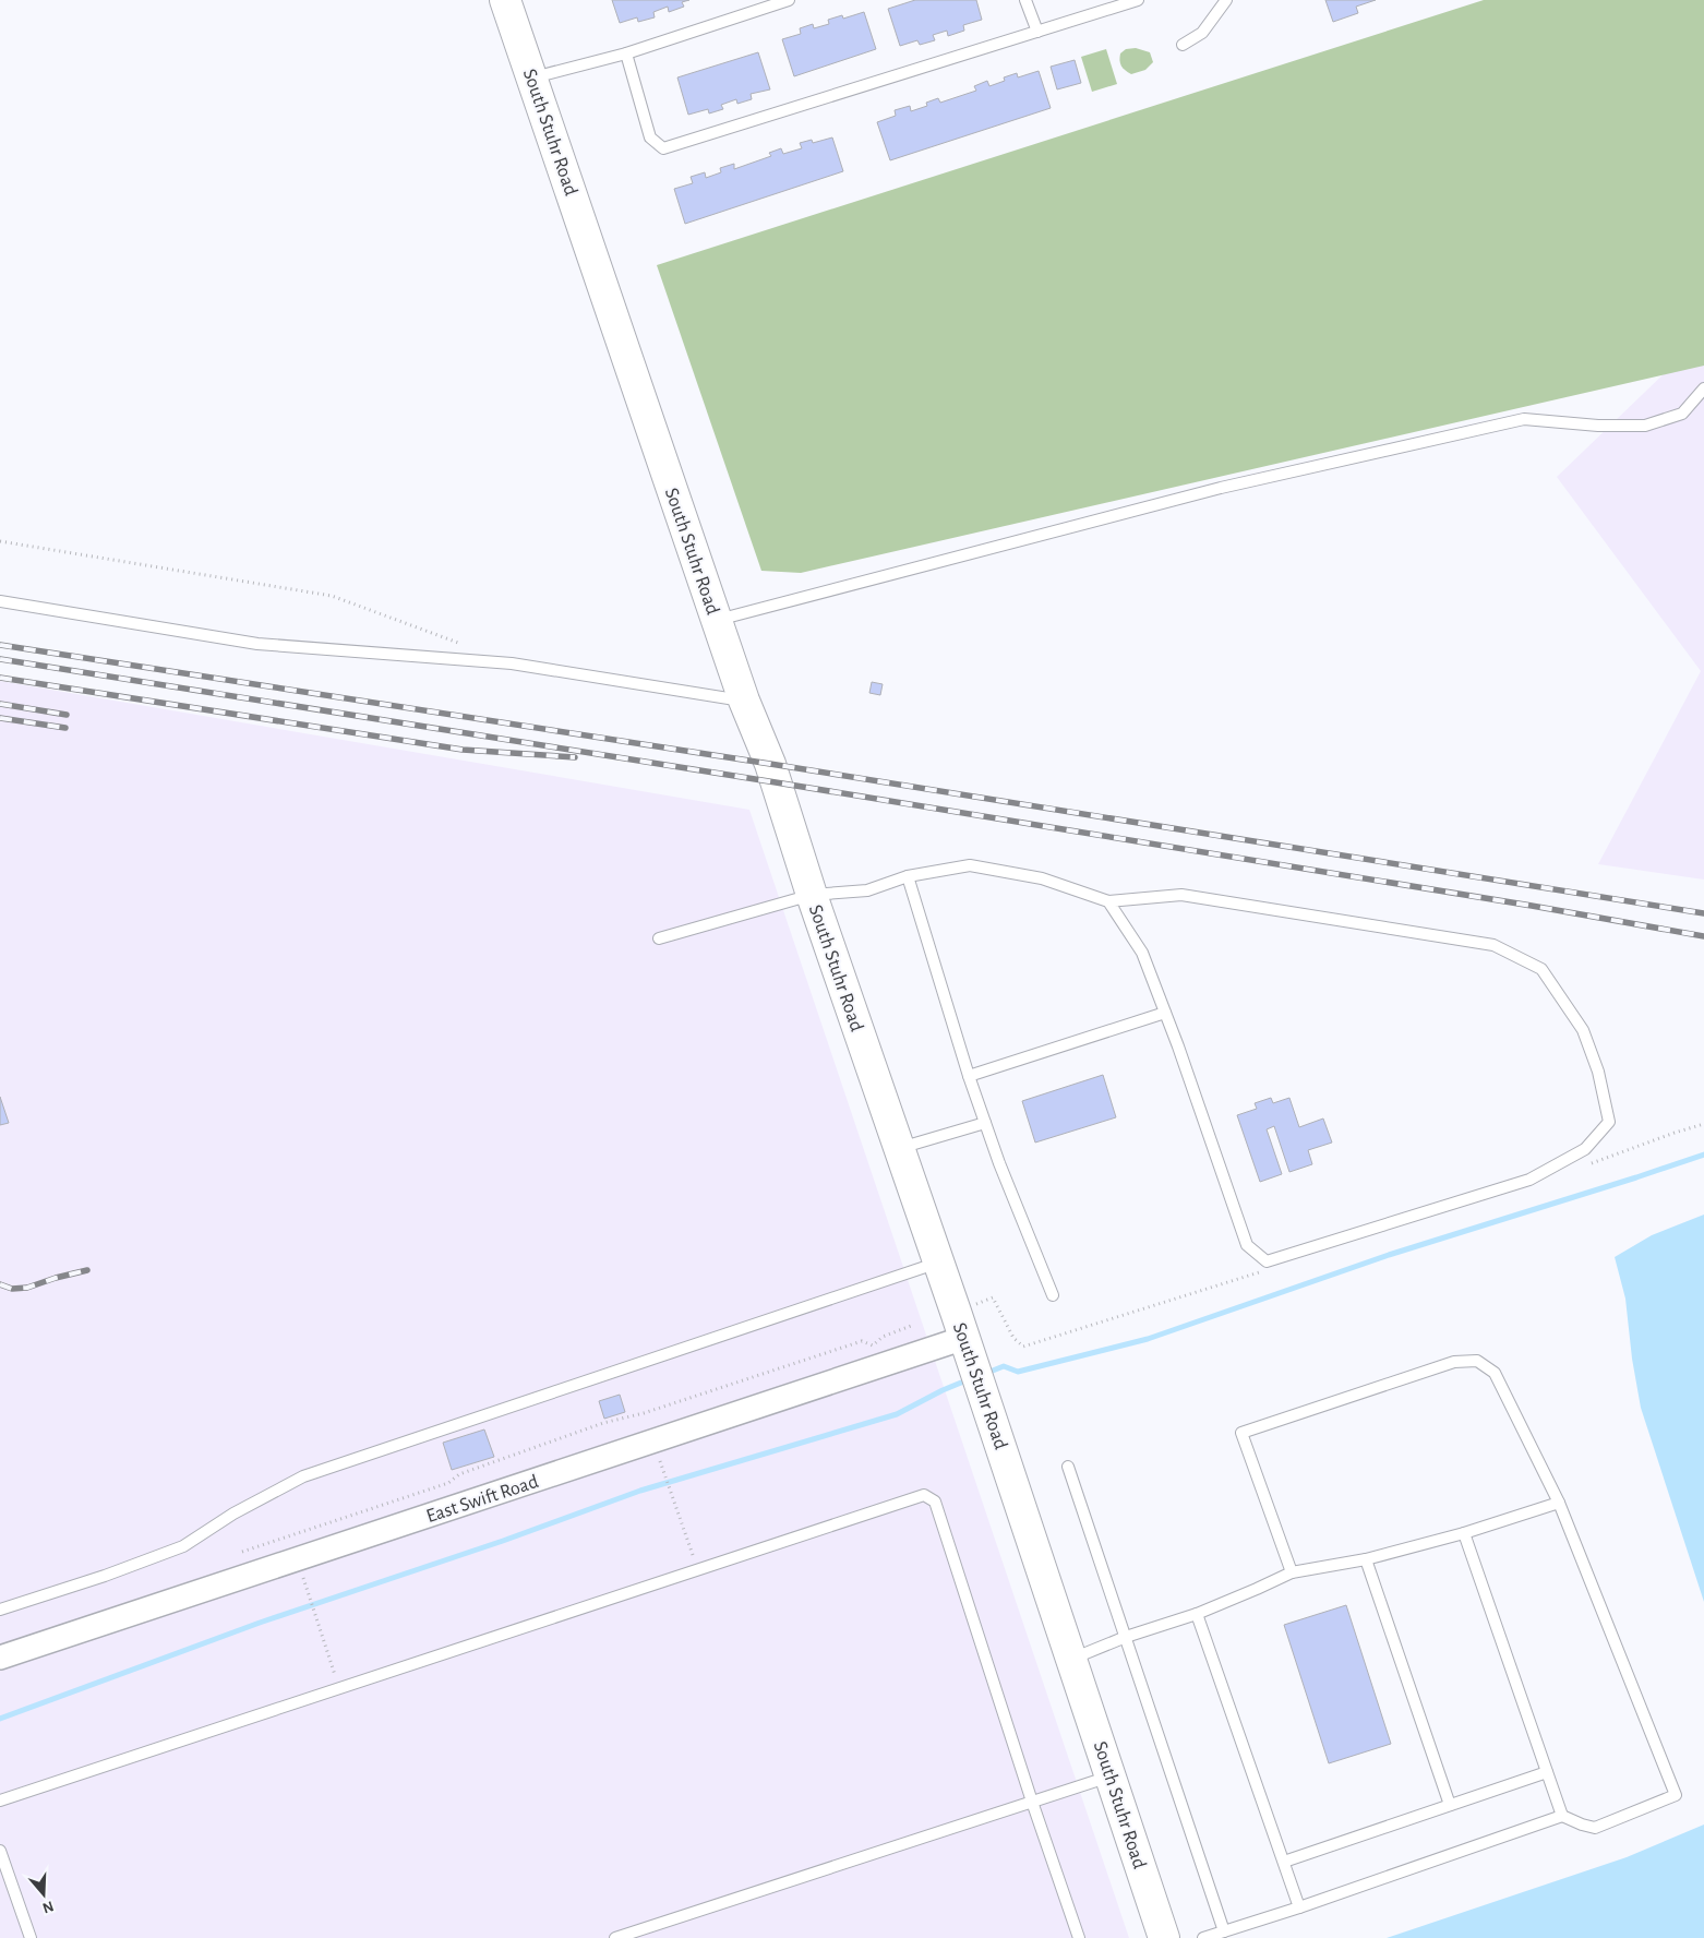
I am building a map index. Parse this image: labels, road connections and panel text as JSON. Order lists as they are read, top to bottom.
{
  "streets": {
    "main road": ["South Stuhr Road"],
    "street": ["East Swift Road"]
  },
  "crossings": [
    ["South Stuhr Road", "East Swift Road"]
  ],
  "north": "bottom"
}
